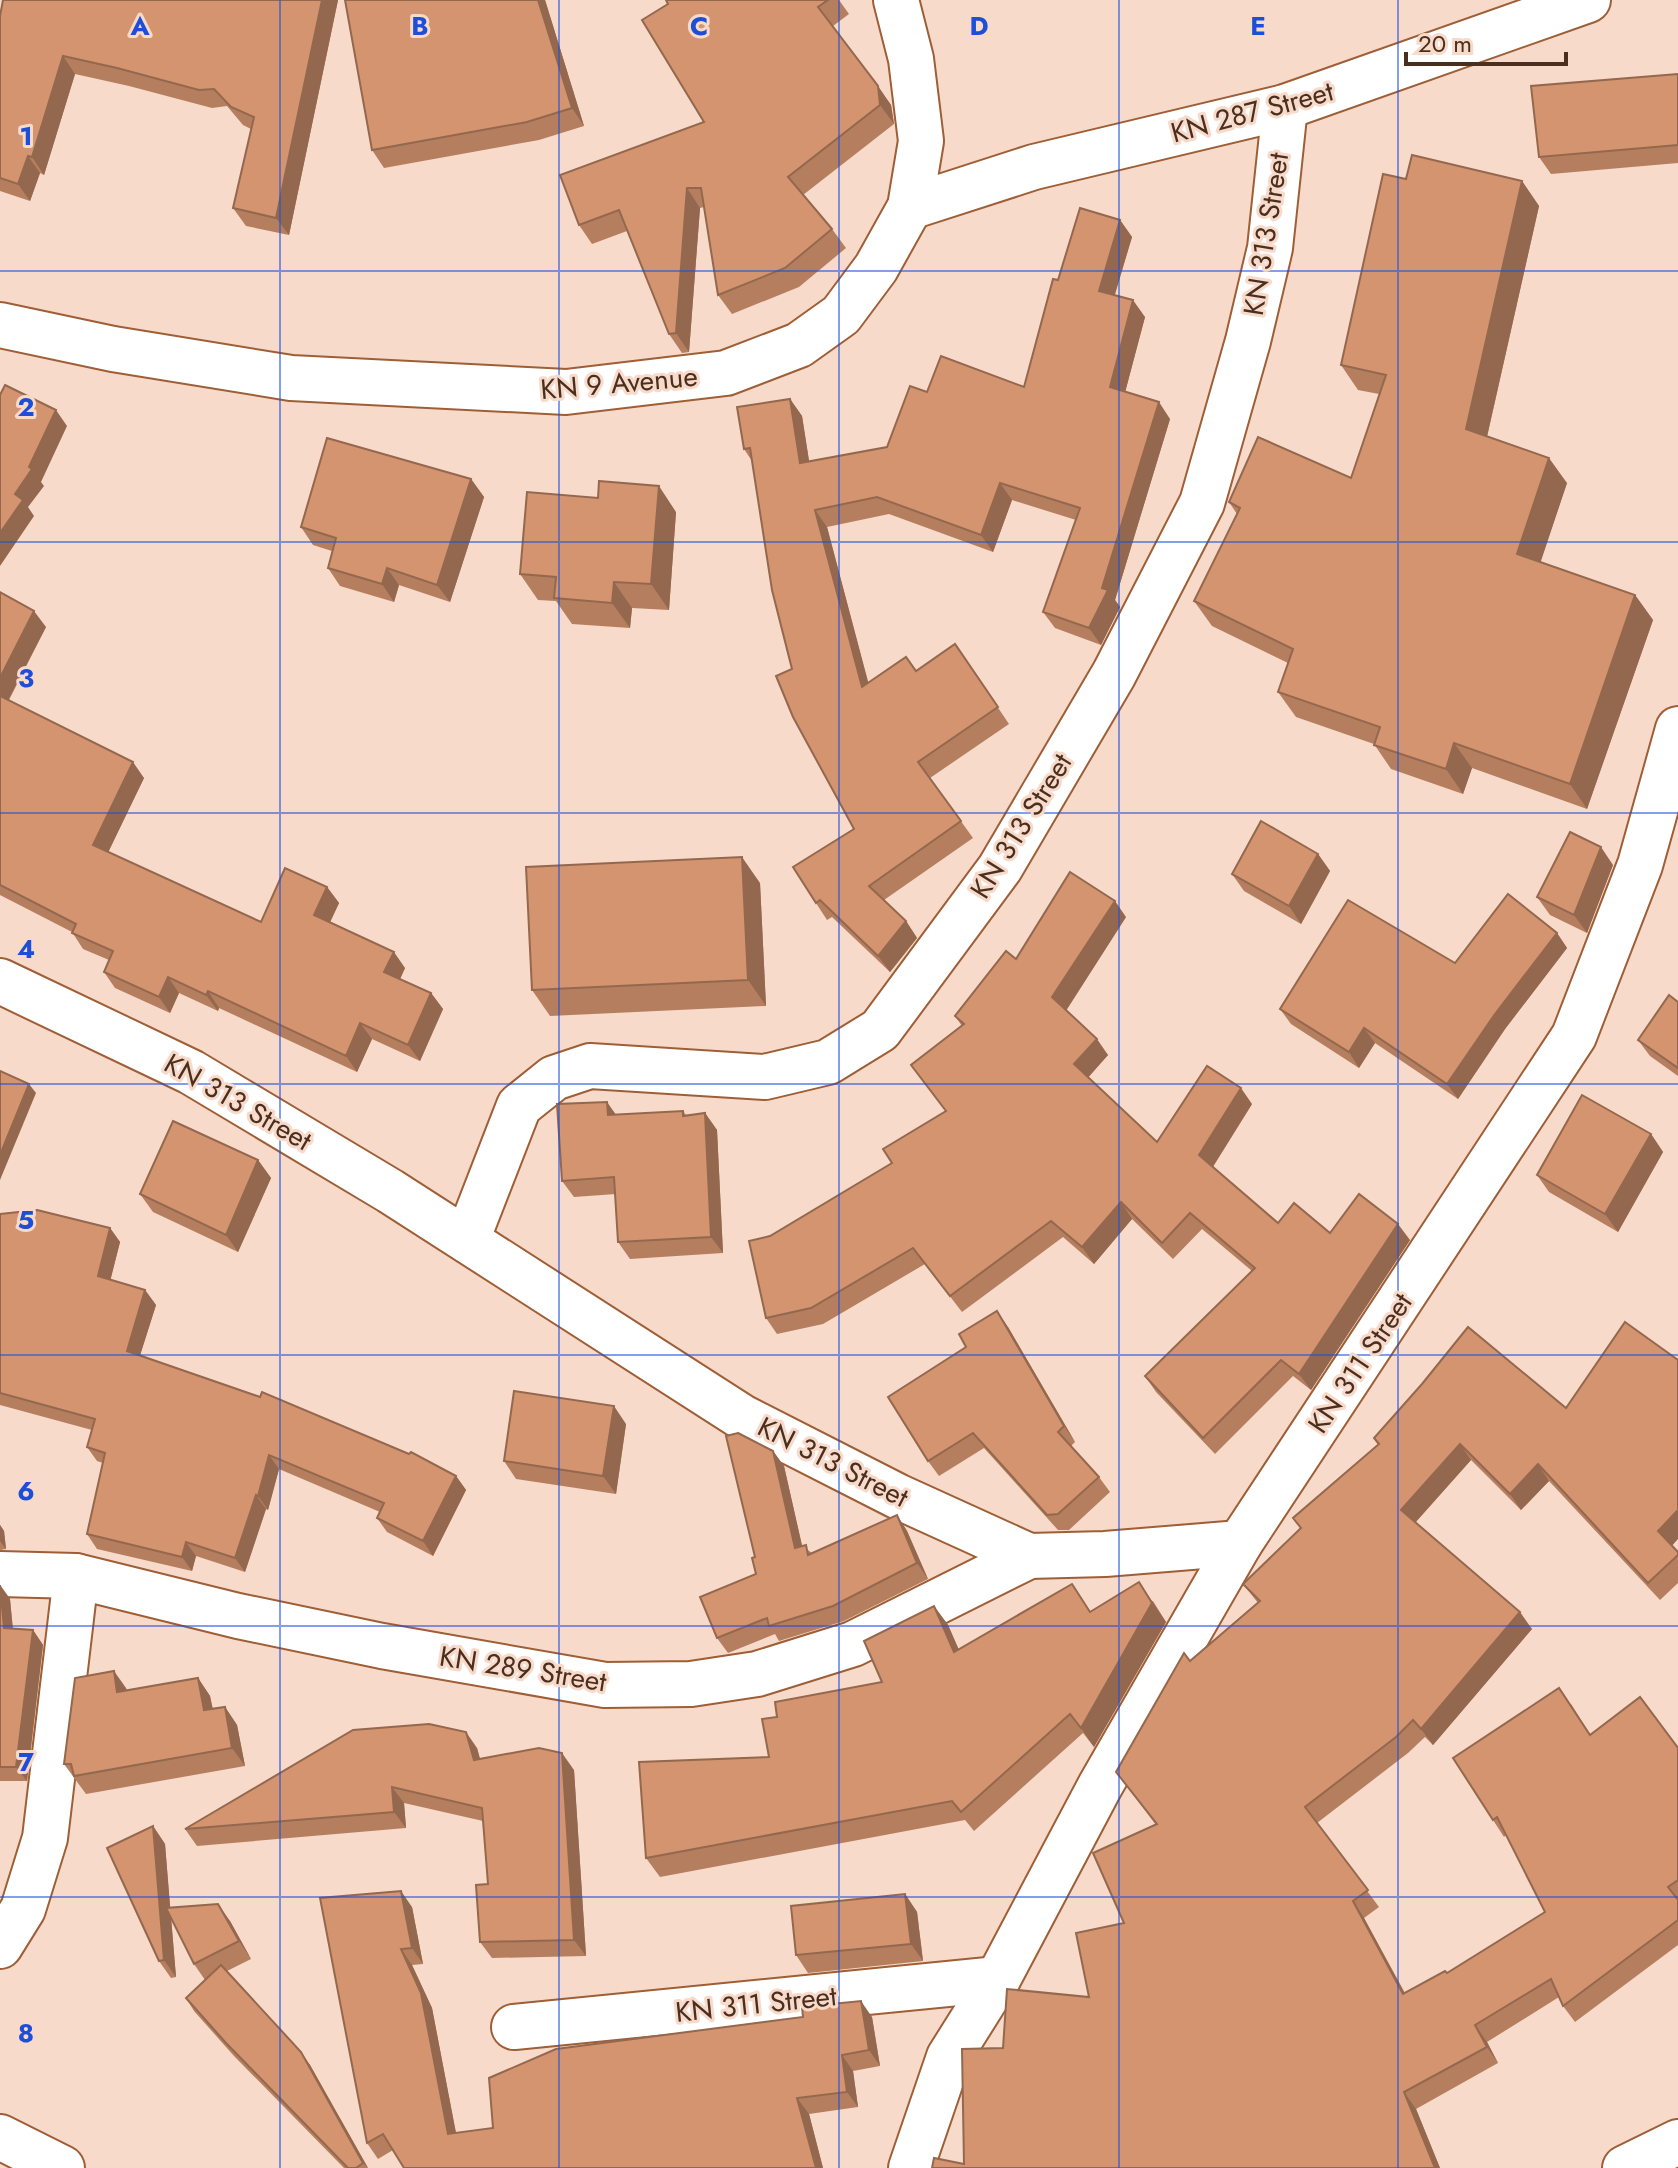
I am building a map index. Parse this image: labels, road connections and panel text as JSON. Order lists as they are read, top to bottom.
{
  "streets": {
    "street": [
      "KN 287 Street",
      "KN 313 Street",
      "KN 9 Avenue",
      "KN 311 Street",
      "KN 289 Street"
    ]
  },
  "crossings": [
    ["KN 287 Street", "KN 313 Street"],
    ["KN 287 Street", "KN 9 Avenue"],
    ["KN 313 Street", "KN 311 Street"],
    ["KN 313 Street", "KN 289 Street"]
  ],
  "scale_bar": "20 m",
  "grid": {
    "columns": [
      "A",
      "B",
      "C",
      "D",
      "E"
    ],
    "rows": [
      "1",
      "2",
      "3",
      "4",
      "5",
      "6",
      "7",
      "8"
    ]
  }
}
